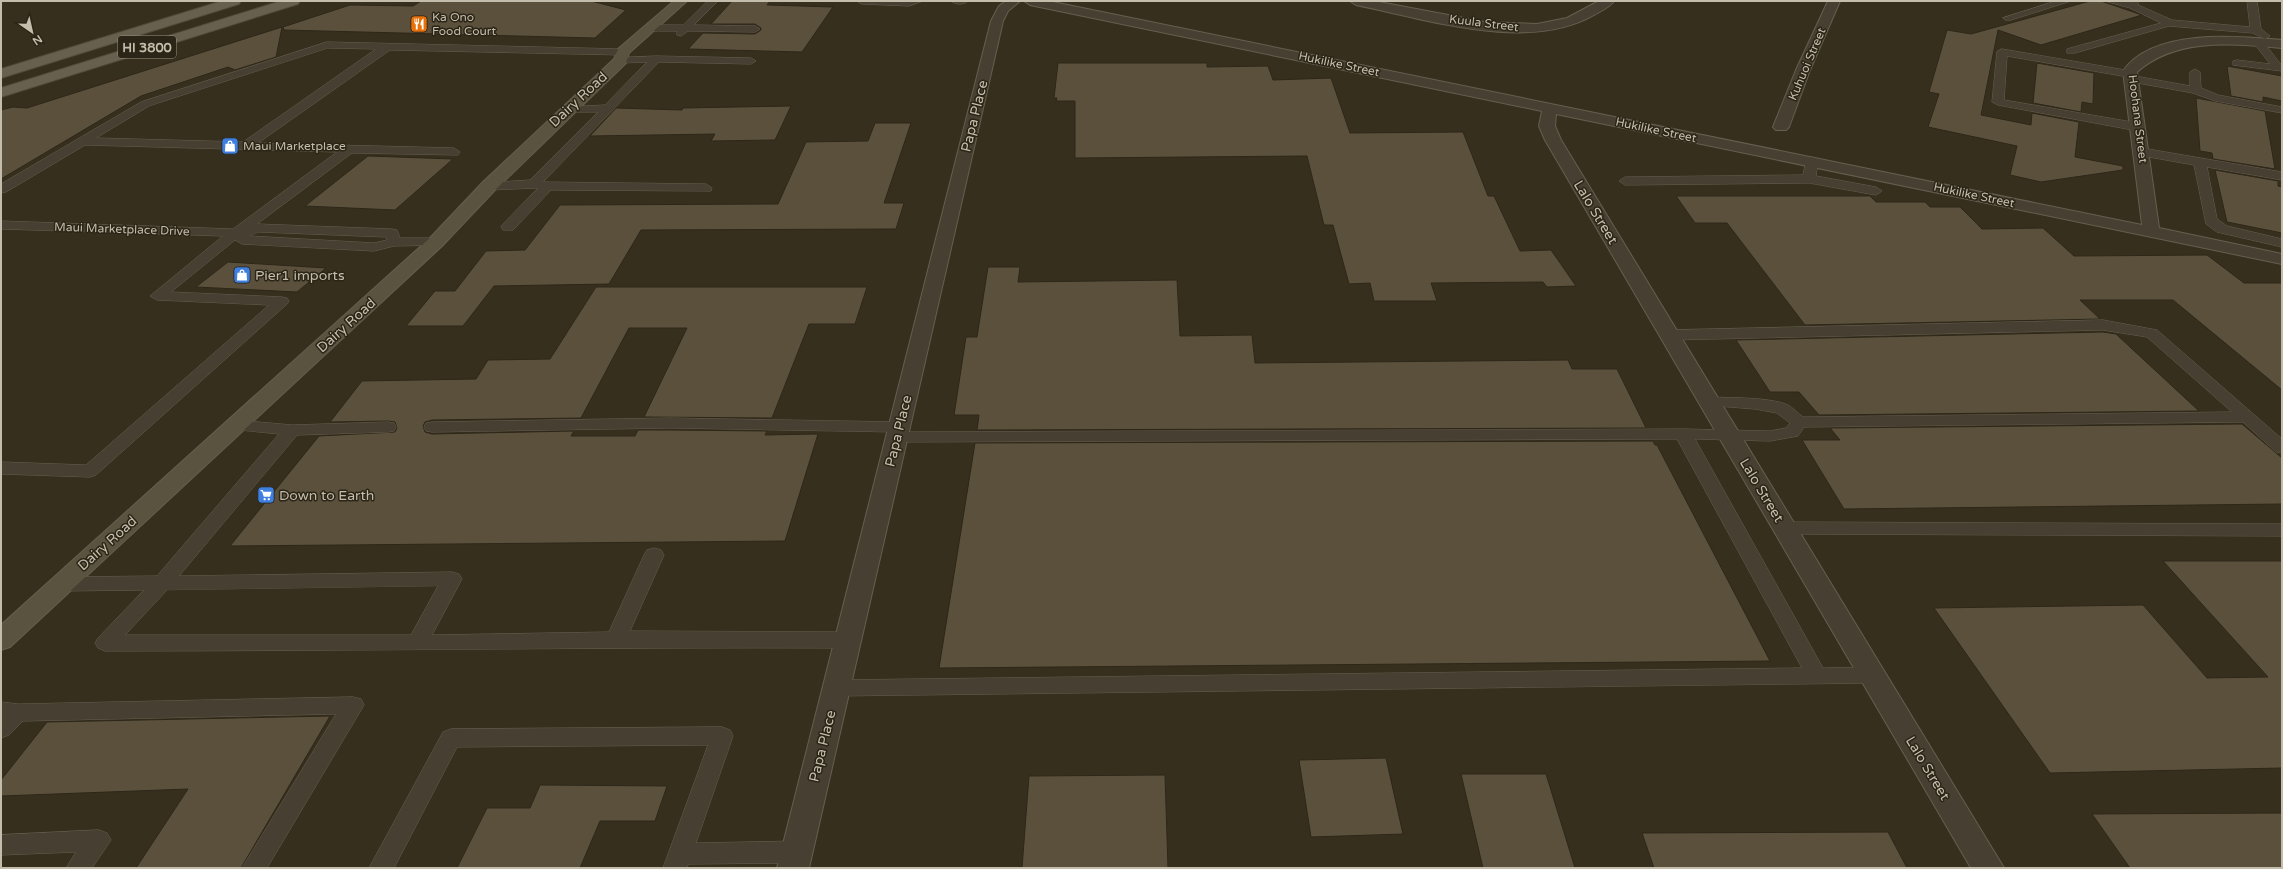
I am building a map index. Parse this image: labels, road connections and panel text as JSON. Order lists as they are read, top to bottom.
{
  "streets": {
    "main road": ["HI 3800", "Dairy Road"],
    "street": [
      "Kuula Street",
      "Hukilike Street",
      "Kuhuoi Street",
      "Papa Place",
      "Hoohana Street",
      "Lalo Street"
    ],
    "lane": ["Maui Marketplace Drive"]
  },
  "crossings": [
    ["Hukilike Street", "Hoohana Street"],
    ["Hukilike Street", "Lalo Street"],
    ["Dairy Road", "Maui Marketplace Drive"]
  ],
  "places": {
    "restaurant": ["Ka Ono Food Court"],
    "shop": ["Maui Marketplace", "Pier1 imports"],
    "supermarket": ["Down to Earth"]
  },
  "north": "bottom right"
}
